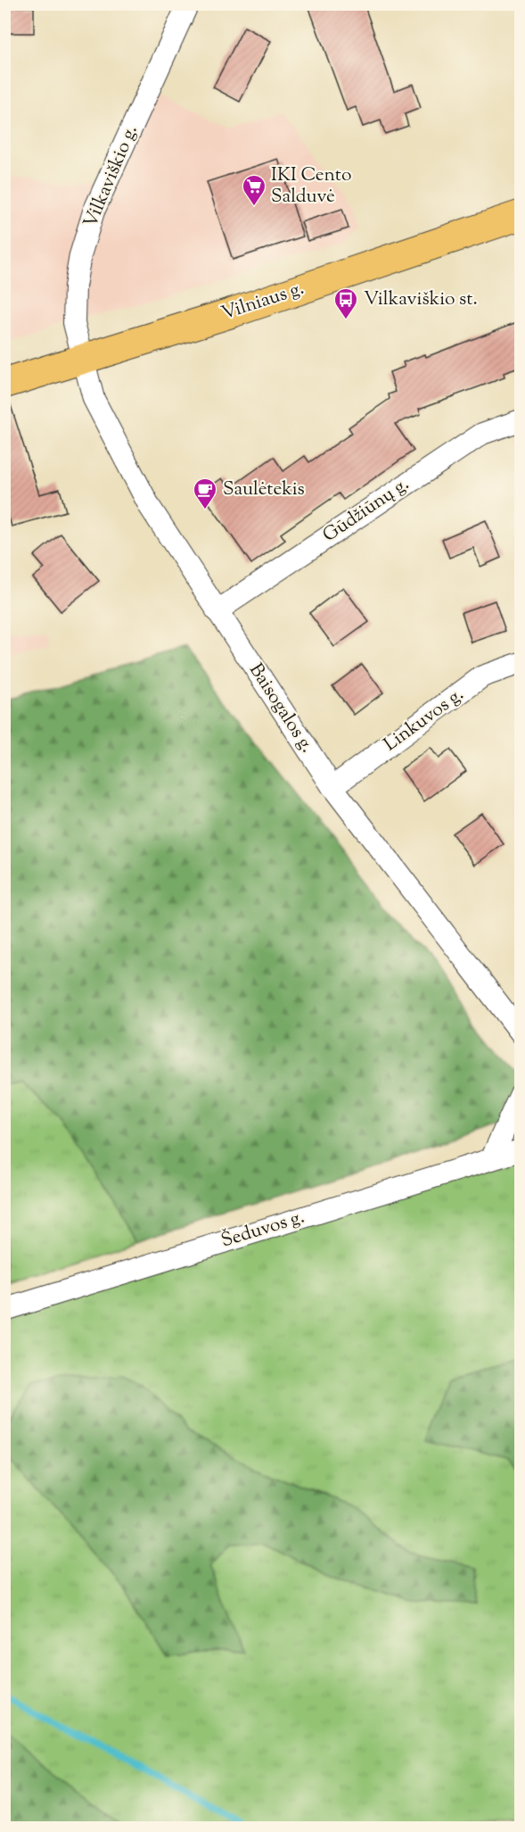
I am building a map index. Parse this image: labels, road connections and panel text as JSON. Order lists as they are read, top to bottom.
{
  "streets": {
    "highway": ["Vilniaus g."],
    "street": [
      "Vilkaviškio g.",
      "Gūdžiūnų g.",
      "Baisogalos g.",
      "Linkuvos g.",
      "Šeduvos g."
    ]
  },
  "crossings": [
    ["Vilkaviškio g.", "Vilniaus g."],
    ["Vilkaviškio g.", "Baisogalos g."],
    ["Vilniaus g.", "Baisogalos g."],
    ["Gūdžiūnų g.", "Baisogalos g."],
    ["Baisogalos g.", "Linkuvos g."]
  ],
  "places": {
    "supermarket": ["IKI Cento Salduvė"],
    "bus stop": ["Vilkaviškio st."],
    "cafe": ["Saulėtekis"]
  }
}
